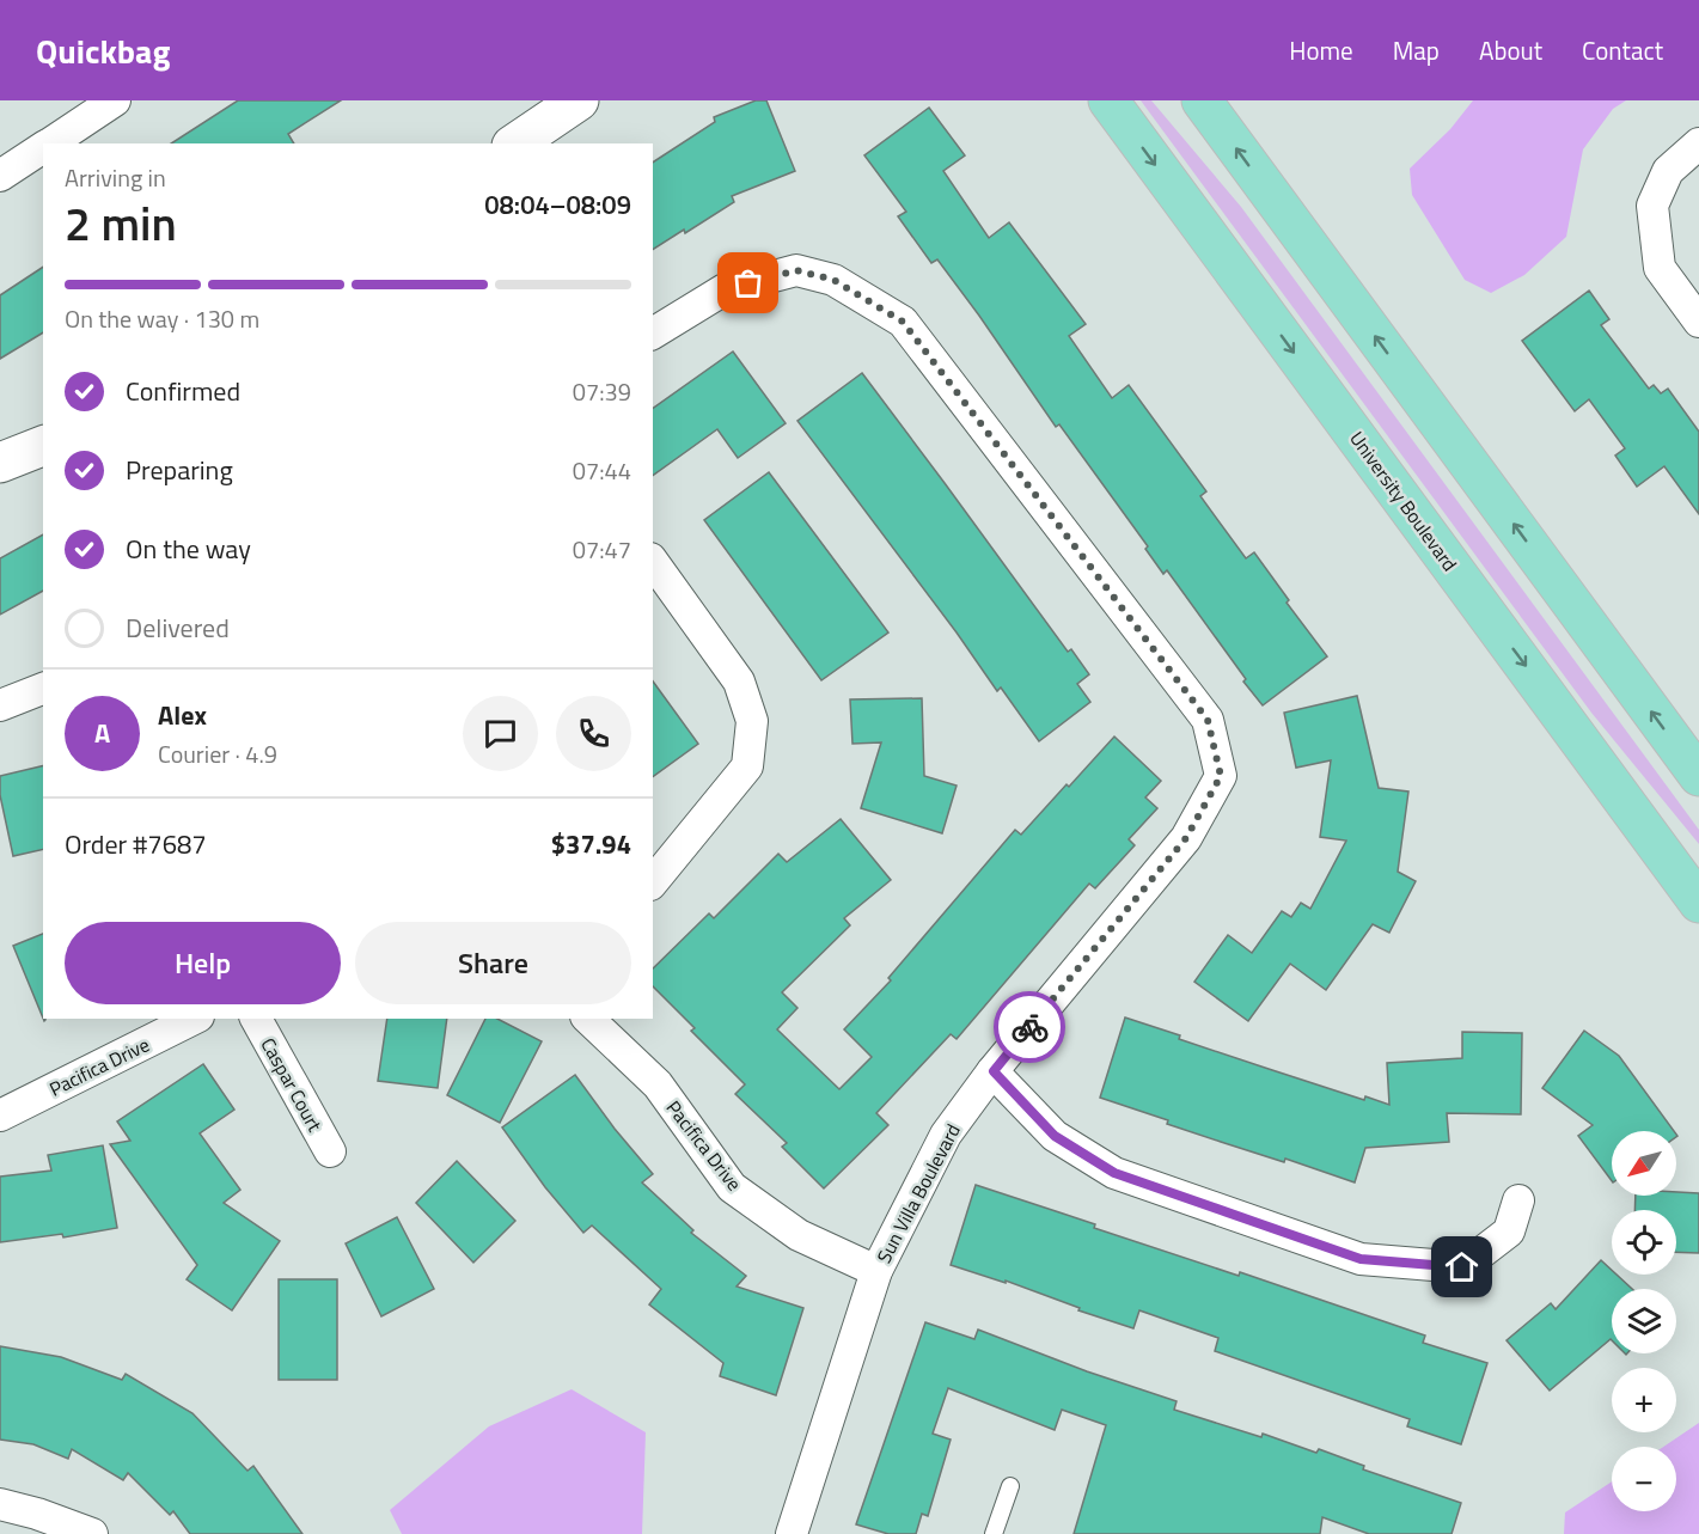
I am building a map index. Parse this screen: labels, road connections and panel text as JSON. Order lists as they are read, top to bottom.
{
  "streets": {
    "main road": ["University Boulevard"],
    "street": ["Pacifica Drive", "Caspar Court", "Sun Villa Boulevard"]
  },
  "crossings": [
    ["Pacifica Drive", "Sun Villa Boulevard"]
  ],
  "north": "bottom left",
  "page": {
    "header": "Quickbag",
    "nav": [
      "Home",
      "Map",
      "About",
      "Contact"
    ],
    "heading": ["2 min", "Arriving in", "08:04–08:09"],
    "panel": [
      "Alex",
      "Courier · 4.9",
      "Order #7687",
      "$37.94"
    ],
    "bar": "On the way · 130 m",
    "list": [
      ["Confirmed", "07:39"],
      ["Preparing", "07:44"],
      ["On the way", "07:47"],
      "Delivered"
    ],
    "round": "A",
    "buttons": ["Help", "Share"],
    "map_buttons": ["+", "−"]
  }
}
